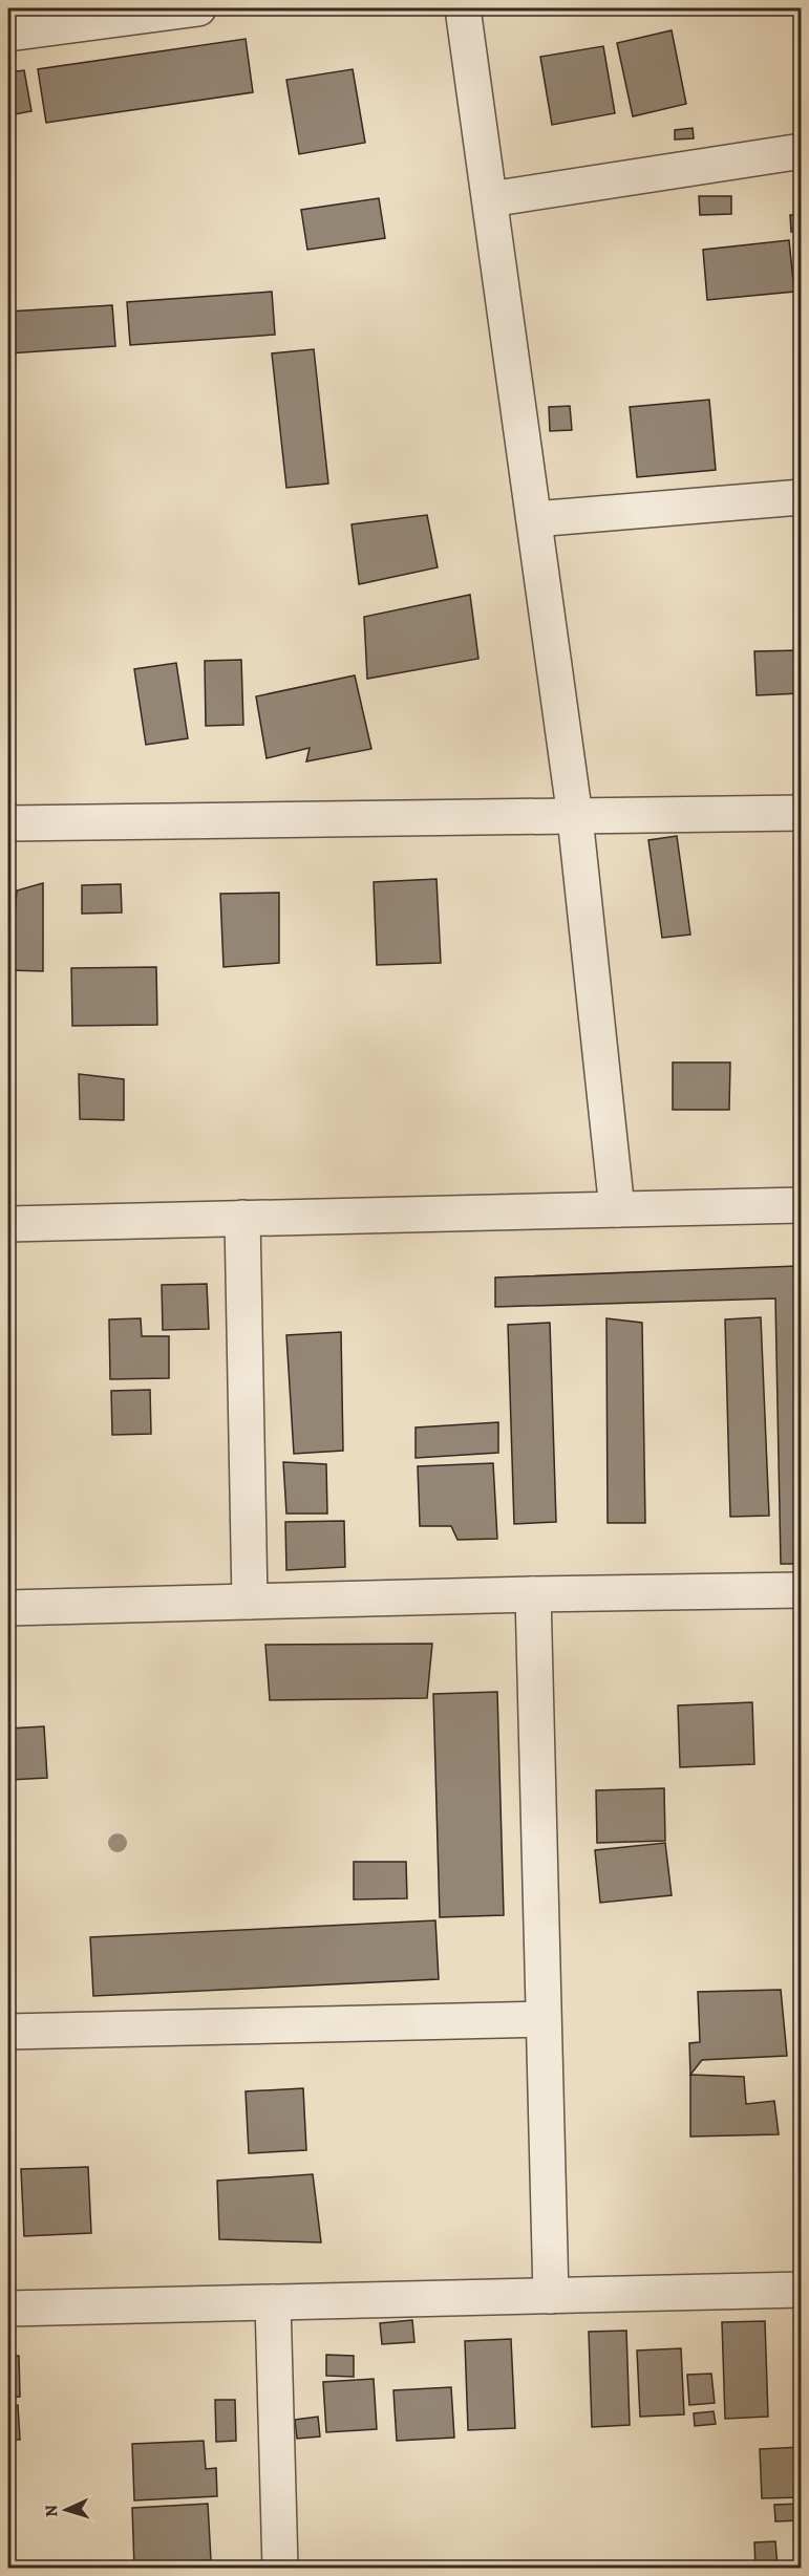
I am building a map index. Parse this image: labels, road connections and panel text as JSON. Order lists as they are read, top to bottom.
{
  "north": "left"
}
